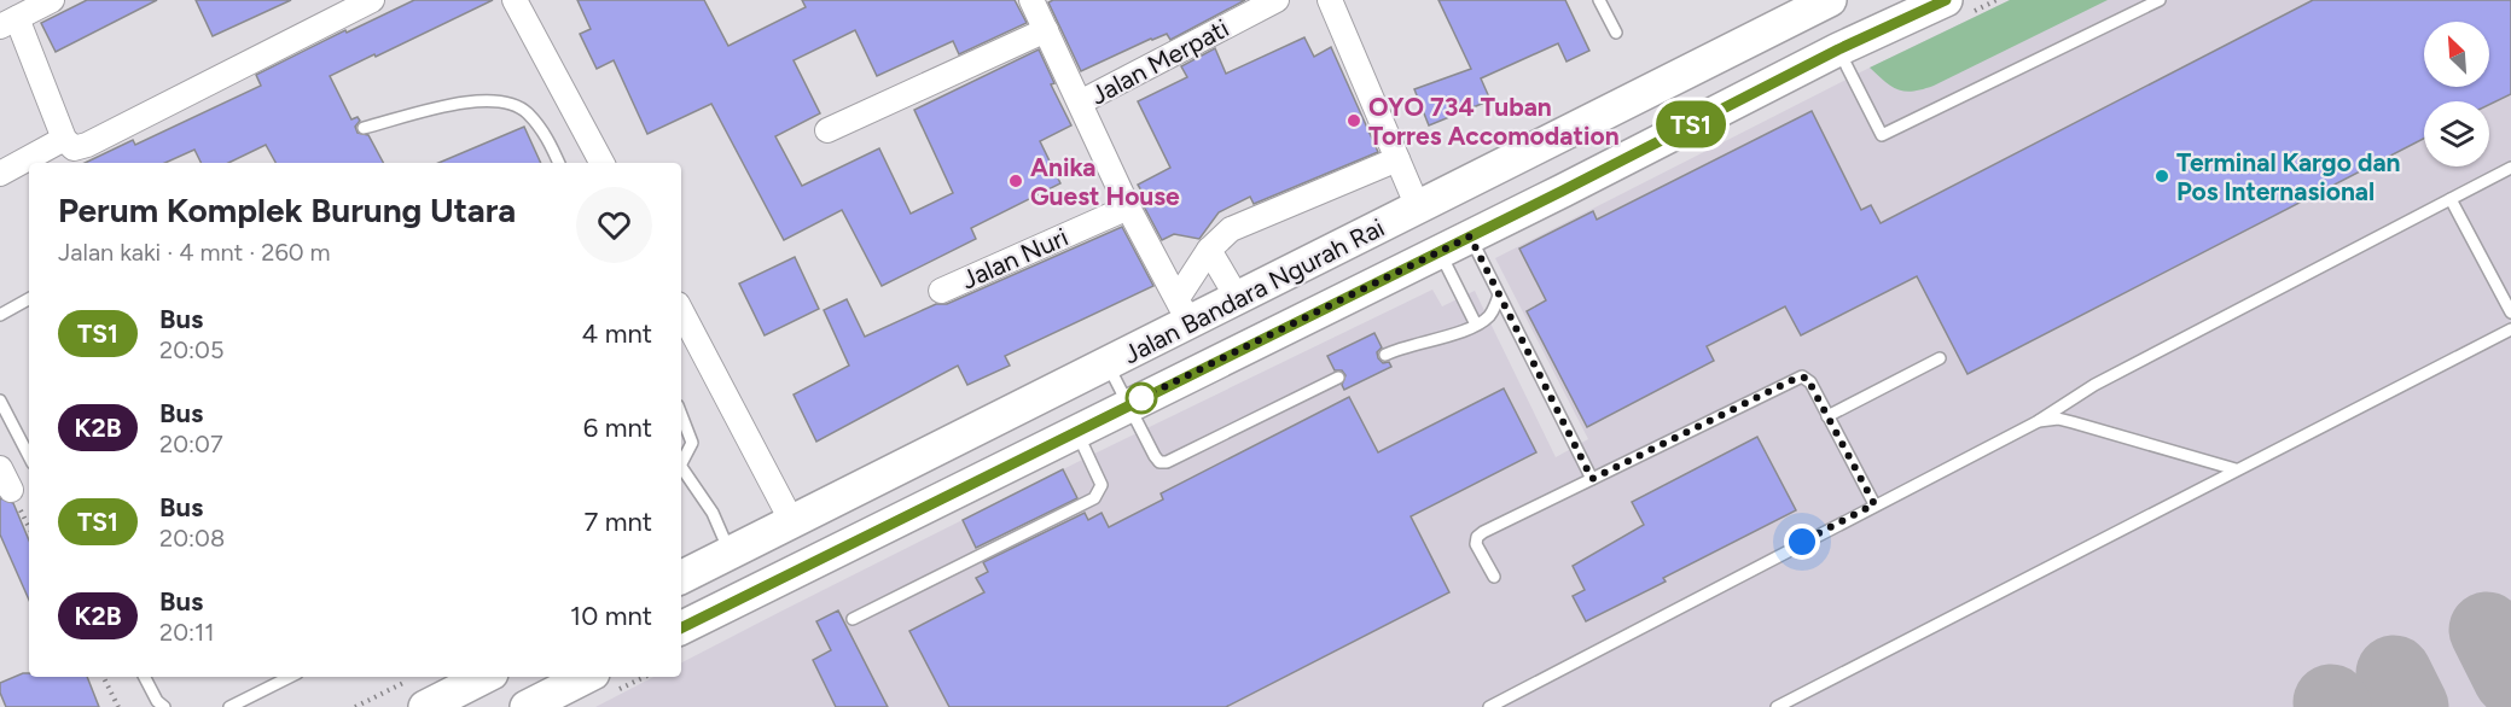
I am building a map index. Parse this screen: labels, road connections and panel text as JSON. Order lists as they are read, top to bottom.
{
  "streets": {
    "street": ["Jalan Merpati", "Jalan Nuri", "Jalan Bandara Ngurah Rai"]
  },
  "places": ["OYO 734 Tuban Torres Accomodation", "Terminal Kargo dan Pos Internasional", "Anika Guest House"],
  "lines": ["bus line TS1"],
  "north": "top left",
  "page": {
    "on_map": "TS1",
    "heading": ["Perum Komplek Burung Utara", "Jalan kaki · 4 mnt · 260 m"],
    "list": [
      {
        "mark": "TS1",
        "name": "Bus",
        "note": "20:05",
        "value": "4 mnt"
      },
      {
        "mark": "K2B",
        "name": "Bus",
        "note": "20:07",
        "value": "6 mnt"
      },
      {
        "mark": "TS1",
        "name": "Bus",
        "note": "20:08",
        "value": "7 mnt"
      },
      {
        "mark": "K2B",
        "name": "Bus",
        "note": "20:11",
        "value": "10 mnt"
      }
    ]
  }
}
